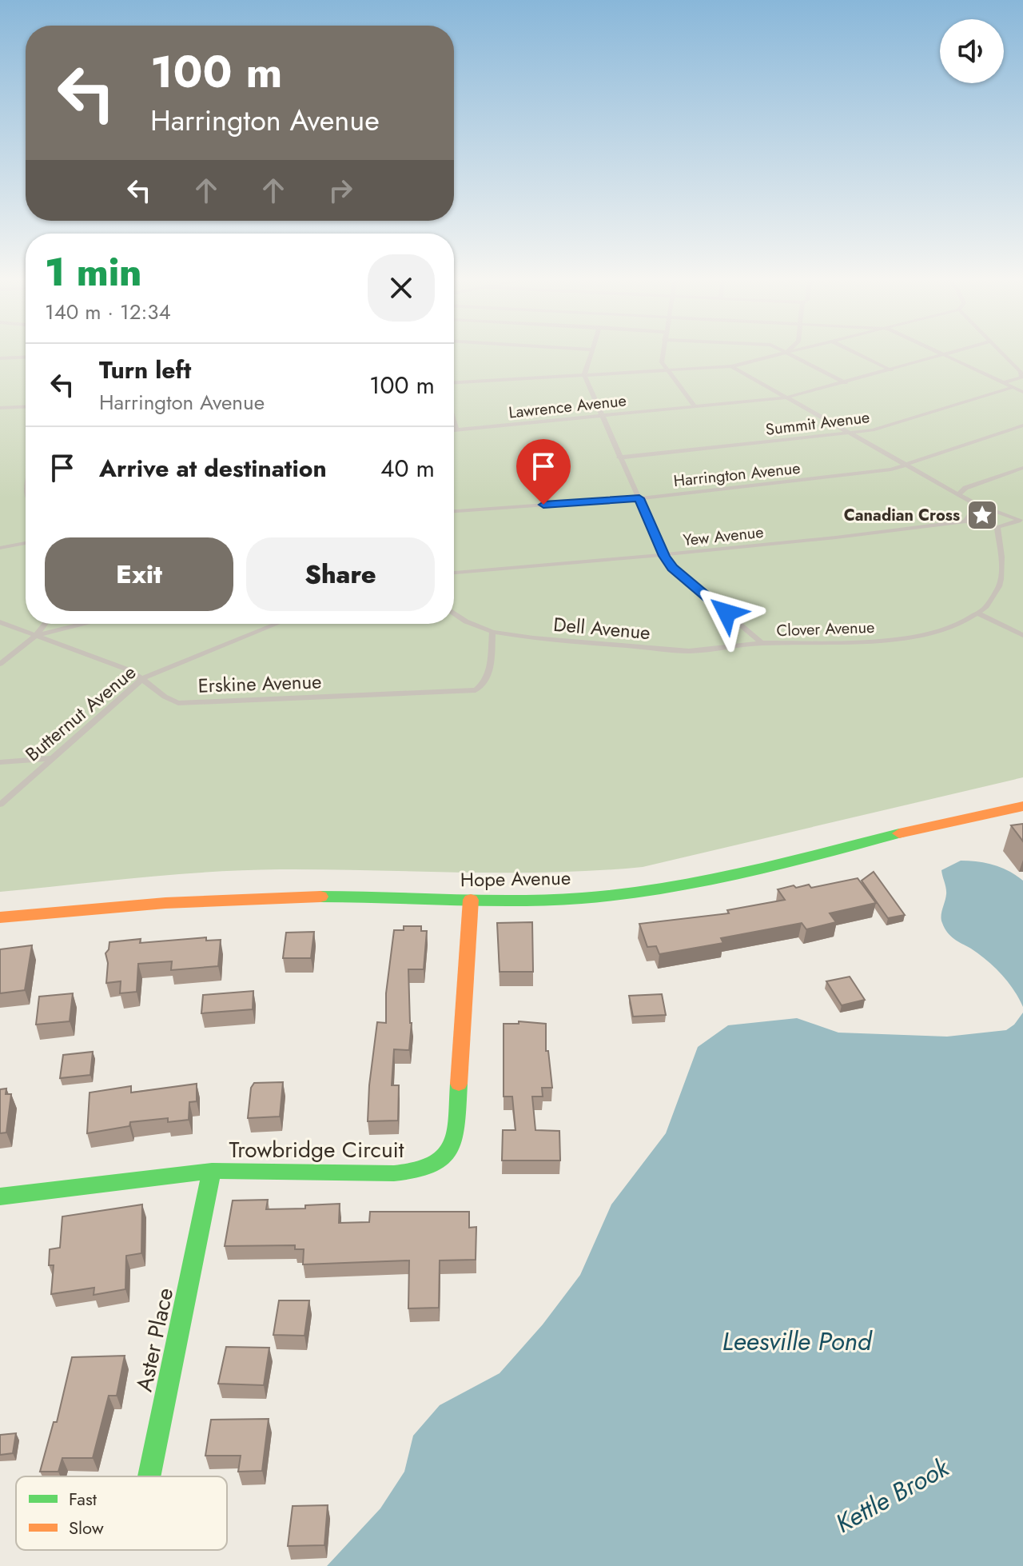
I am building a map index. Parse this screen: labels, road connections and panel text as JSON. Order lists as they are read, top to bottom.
{
  "streets": {
    "main road": ["Hope Avenue", "Trowbridge Circuit", "Aster Place"],
    "lane": [
      "Lawrence Avenue",
      "Summit Avenue",
      "Harrington Avenue",
      "Yew Avenue",
      "Dell Avenue",
      "Clover Avenue",
      "Erskine Avenue",
      "Butternut Avenue"
    ]
  },
  "crossings": [
    ["Lawrence Avenue", "Clover Avenue"],
    ["Summit Avenue", "Clover Avenue"],
    ["Harrington Avenue", "Clover Avenue"],
    ["Yew Avenue", "Clover Avenue"],
    ["Dell Avenue", "Clover Avenue"],
    ["Dell Avenue", "Erskine Avenue"],
    ["Erskine Avenue", "Butternut Avenue"],
    ["Hope Avenue", "Trowbridge Circuit"],
    ["Trowbridge Circuit", "Aster Place"]
  ],
  "water": ["Leesville Pond", "Kettle Brook"],
  "places": {
    "place": ["Canadian Cross"]
  },
  "legend": ["Fast", "Slow"],
  "page": {
    "turn": ["100 m", "Harrington Avenue"],
    "heading": ["1 min", "140 m · 12:34"],
    "list": [
      {
        "name": "Turn left",
        "note": "Harrington Avenue",
        "value": "100 m"
      },
      {
        "name": "Arrive at destination",
        "value": "40 m"
      }
    ],
    "buttons": ["Exit", "Share"]
  }
}
